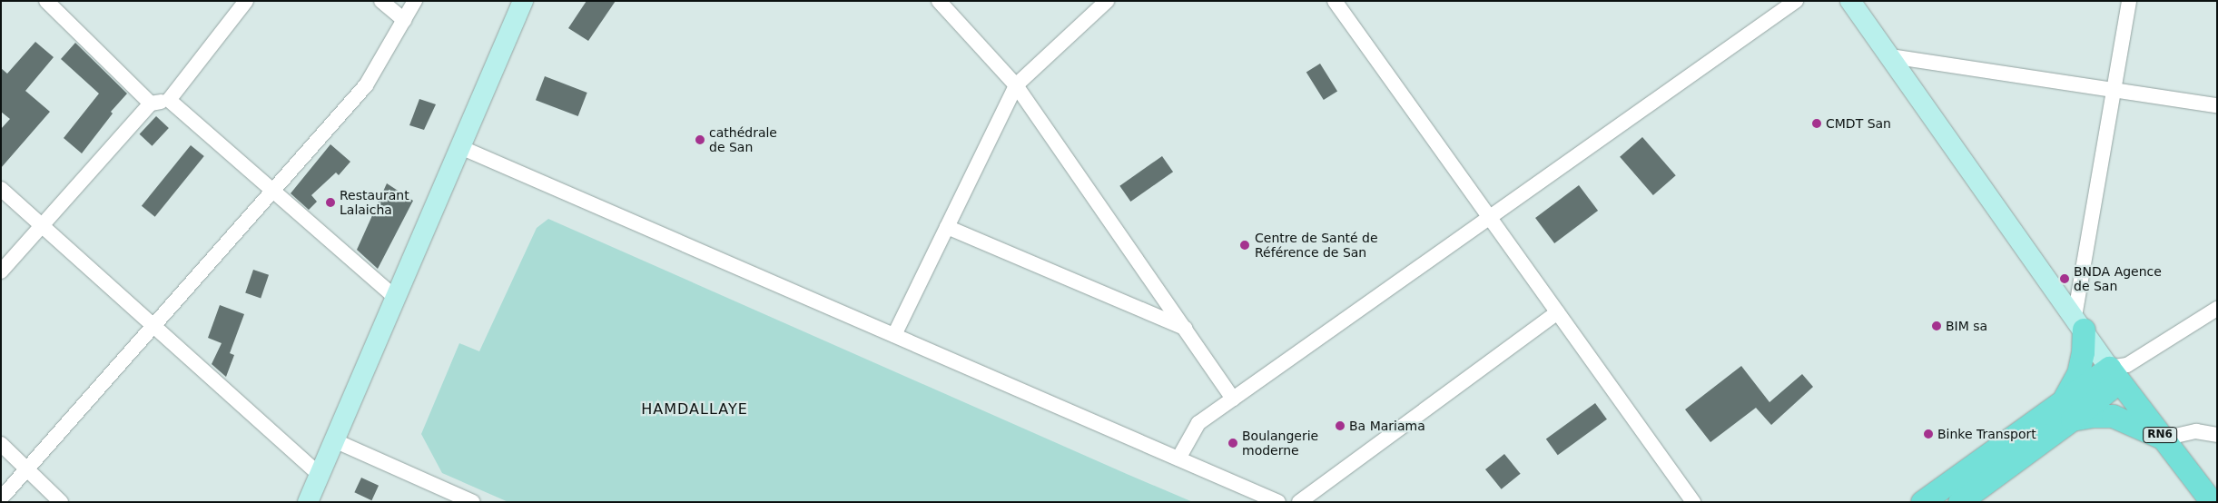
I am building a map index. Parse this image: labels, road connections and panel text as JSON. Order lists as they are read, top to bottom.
{
  "streets": {
    "main road": ["RN6"]
  },
  "districts": ["HAMDALLAYE"],
  "places": [
    "CMDT San",
    "cathédrale de San",
    "Restaurant Lalaicha",
    "Centre de Santé de Référence de San",
    "BNDA Agence de San",
    "BIM sa",
    "Ba Mariama",
    "Binke Transport",
    "Boulangerie moderne"
  ]
}
